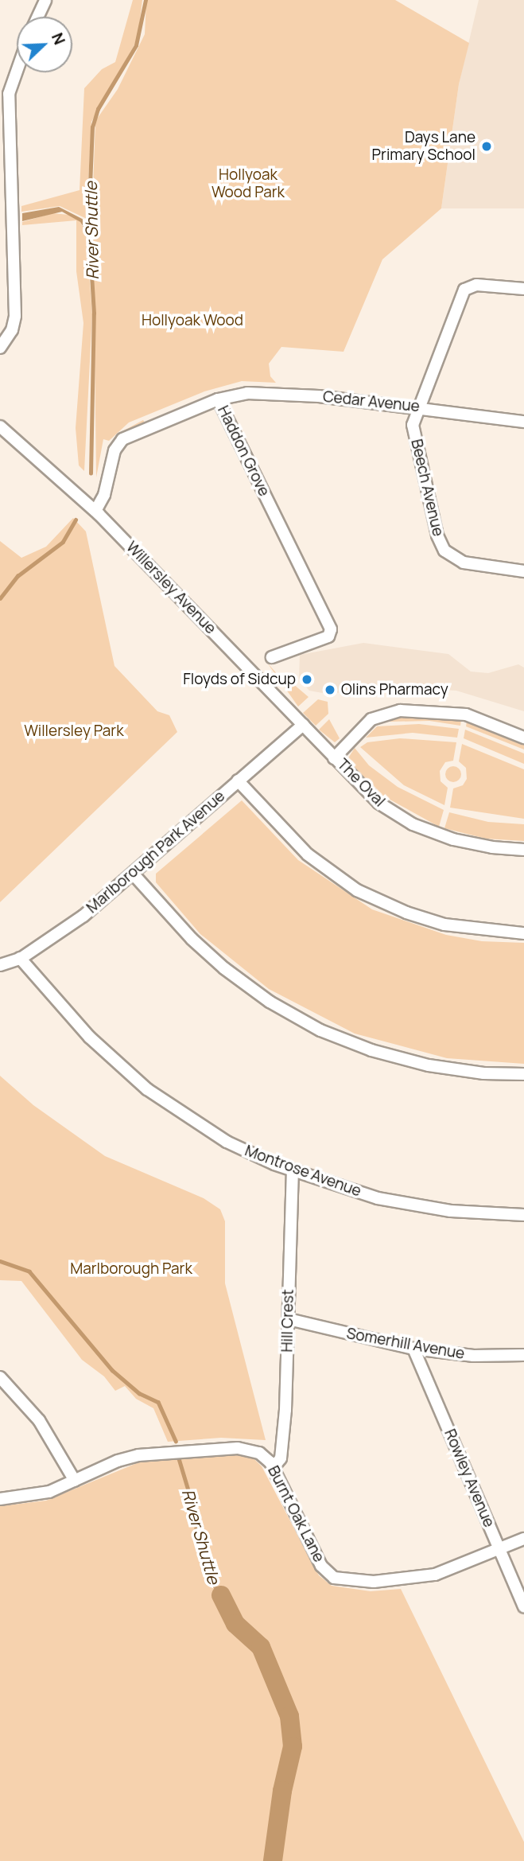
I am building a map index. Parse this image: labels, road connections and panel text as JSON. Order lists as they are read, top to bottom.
{
  "streets": {
    "street": [
      "Cedar Avenue",
      "Haddon Grove",
      "Beech Avenue",
      "Willersley Avenue",
      "The Oval",
      "Marlborough Park Avenue",
      "Montrose Avenue",
      "Hill Crest",
      "Somerhill Avenue",
      "Rowley Avenue",
      "Burnt Oak Lane"
    ]
  },
  "crossings": [
    ["Cedar Avenue", "Haddon Grove"],
    ["Cedar Avenue", "Beech Avenue"],
    ["Haddon Grove", "Willersley Avenue"],
    ["Willersley Avenue", "The Oval"],
    ["Willersley Avenue", "Marlborough Park Avenue"],
    ["Marlborough Park Avenue", "Montrose Avenue"],
    ["Montrose Avenue", "Hill Crest"],
    ["Hill Crest", "Somerhill Avenue"],
    ["Hill Crest", "Burnt Oak Lane"],
    ["Somerhill Avenue", "Rowley Avenue"],
    ["Rowley Avenue", "Burnt Oak Lane"]
  ],
  "water": ["River Shuttle"],
  "parks": [
    "Hollyoak Wood Park",
    "Hollyoak Wood",
    "Willersley Park",
    "Marlborough Park"
  ],
  "places": ["Days Lane Primary School", "Floyds of Sidcup", "Olins Pharmacy"],
  "north": "top right"
}
